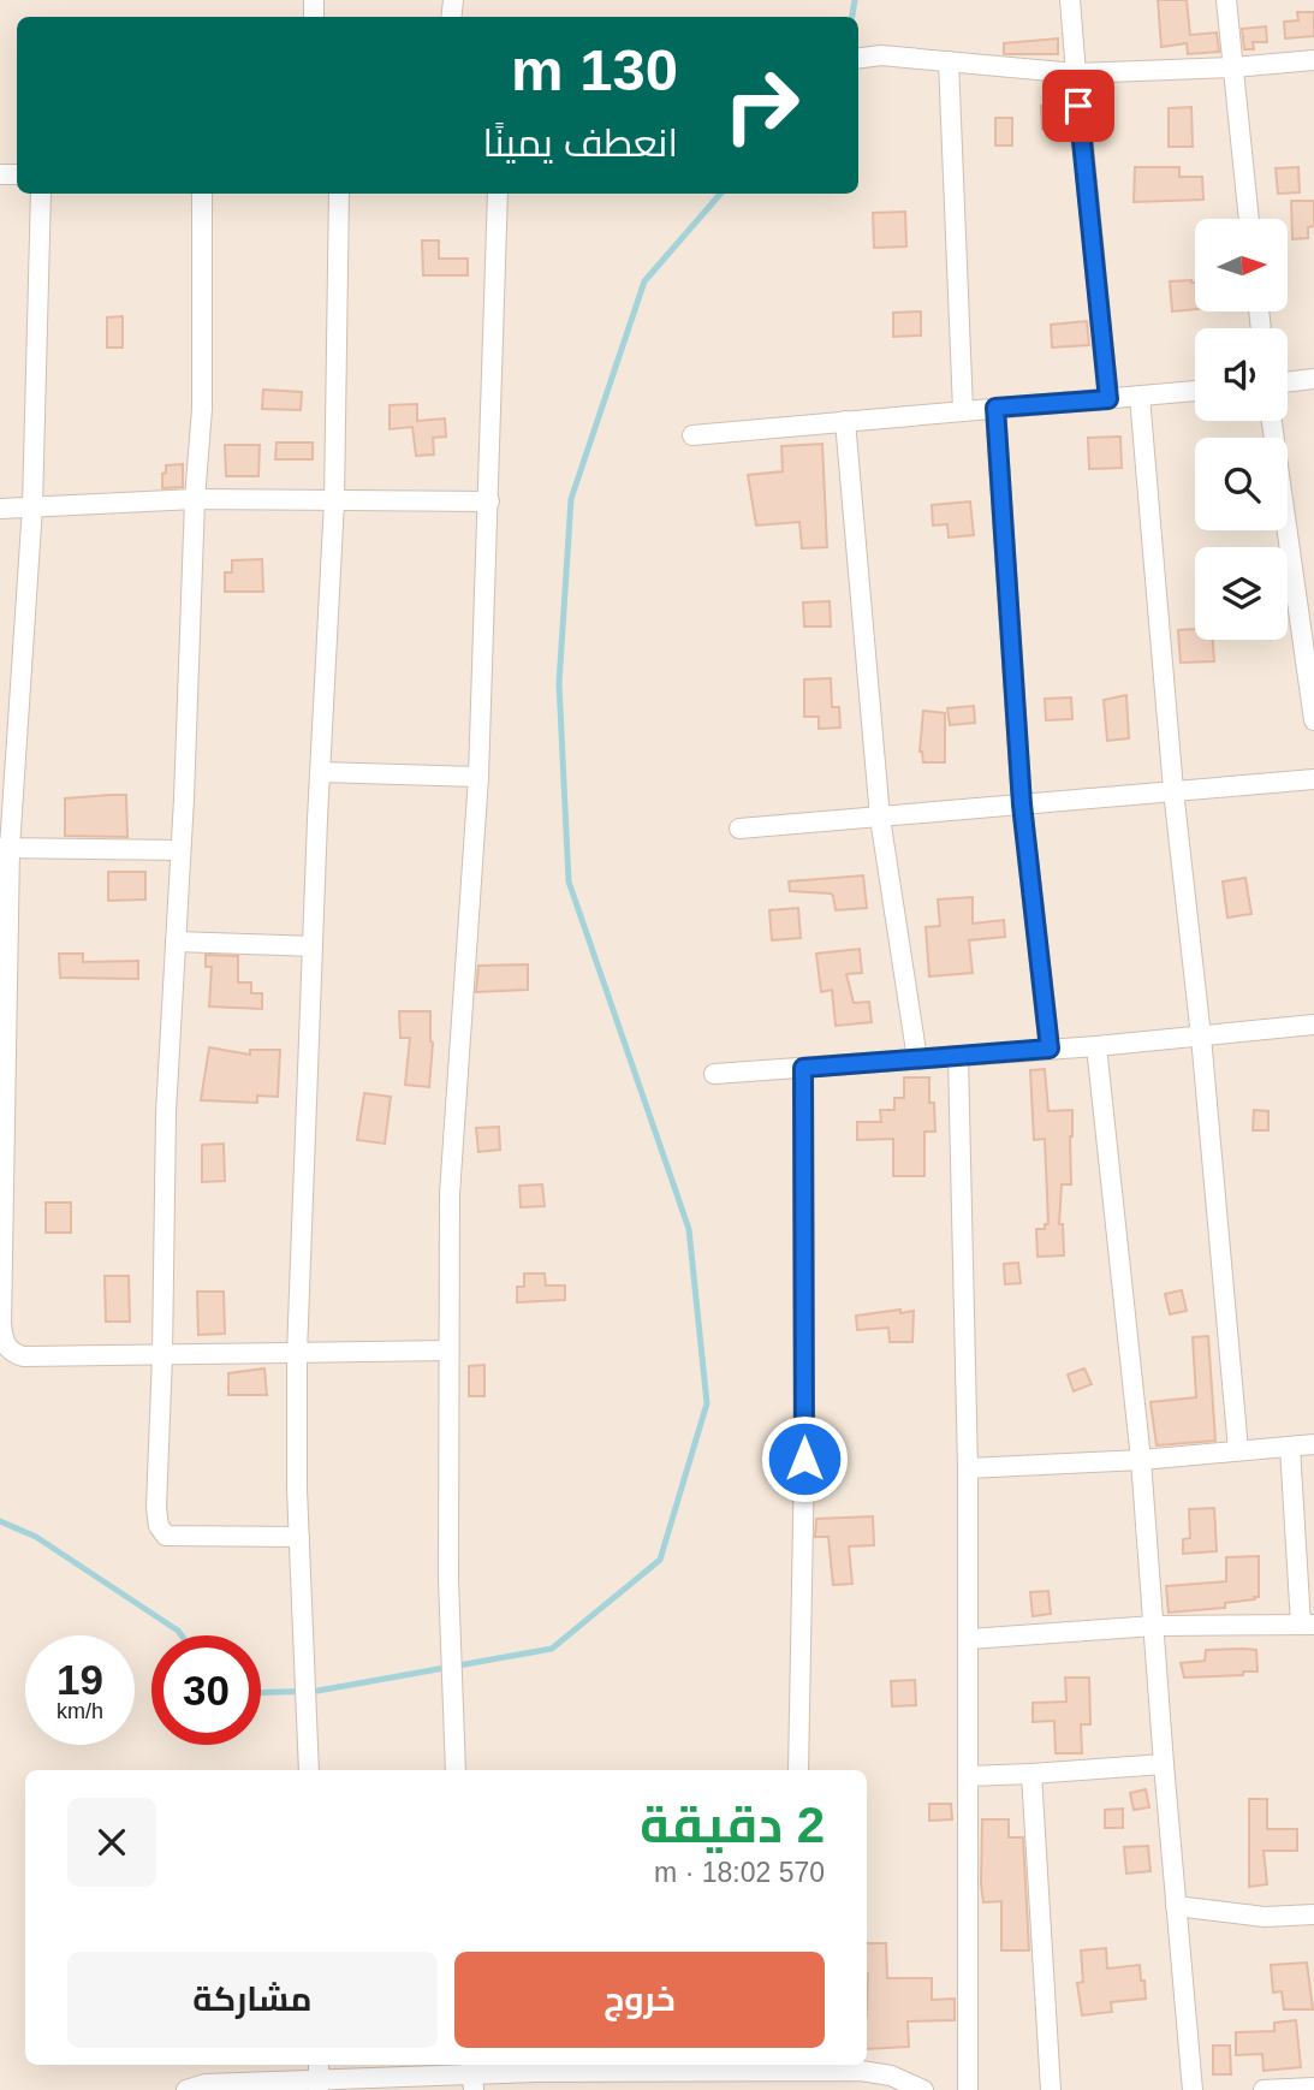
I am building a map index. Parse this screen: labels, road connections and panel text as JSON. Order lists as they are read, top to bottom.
{
  "north": "right",
  "page": {
    "turn": ["130 m", "انعطف يمينًا"],
    "speed": "19 km/h",
    "limit": "30",
    "heading": ["2 دقيقة", "570 m · 18:02"],
    "buttons": ["خروج", "مشاركة"]
  }
}
